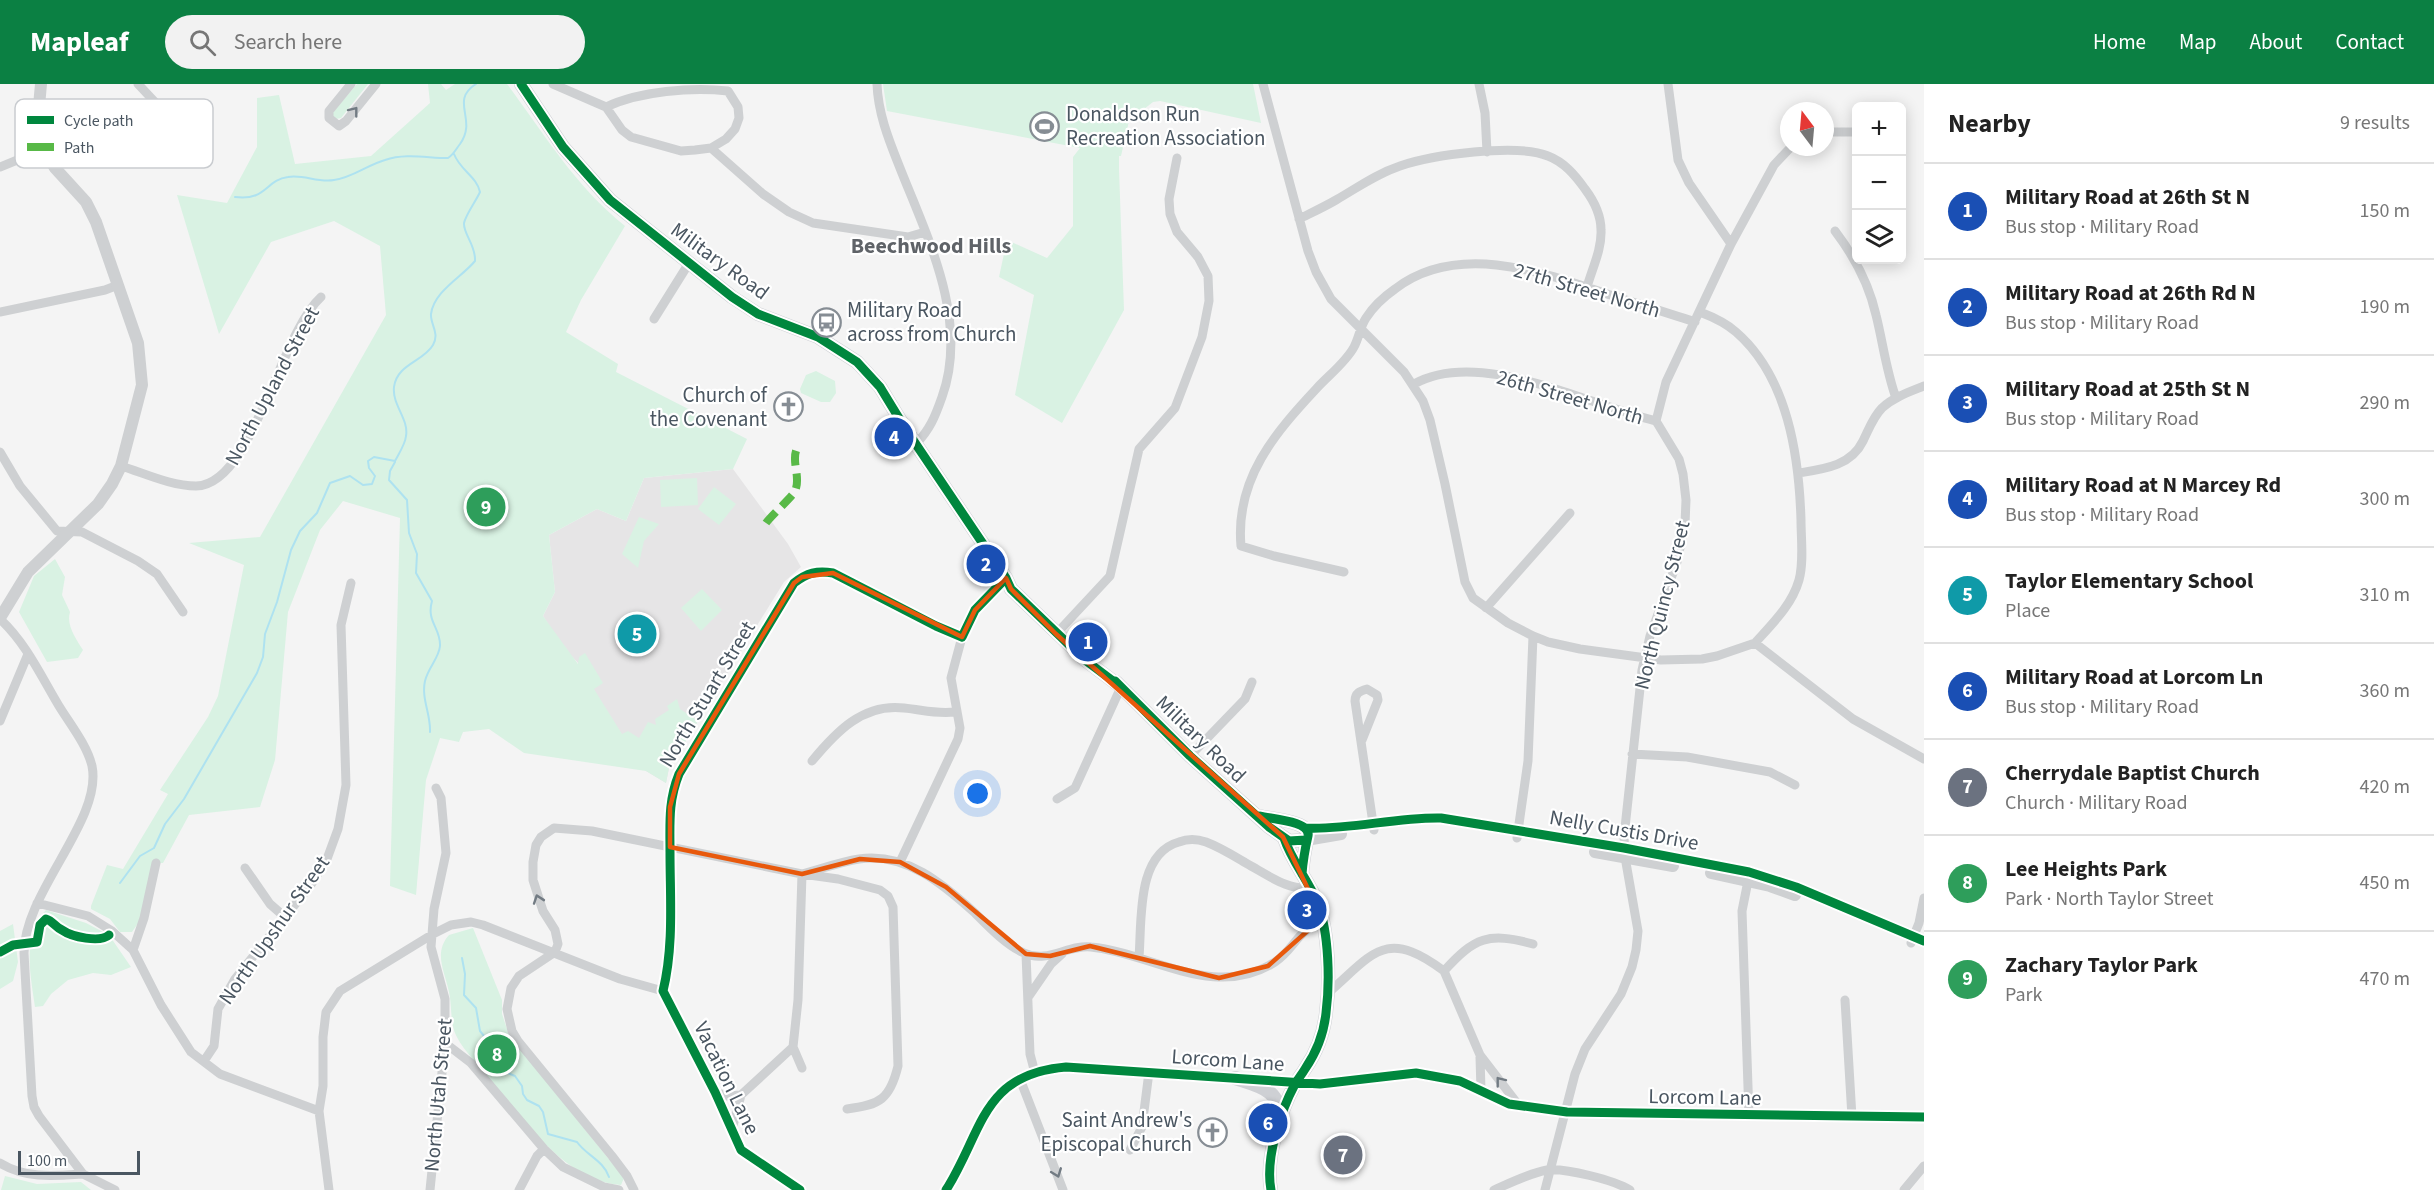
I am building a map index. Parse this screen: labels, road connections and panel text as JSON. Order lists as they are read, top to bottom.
{
  "streets": {
    "main road": ["Military Road"],
    "street": [
      "27th Street North",
      "North Upland Street",
      "26th Street North",
      "North Quincy Street",
      "North Stuart Street",
      "Nelly Custis Drive",
      "North Upshur Street",
      "Lorcom Lane",
      "Vacation Lane",
      "North Utah Street"
    ]
  },
  "crossings": [
    ["Military Road", "Nelly Custis Drive"],
    ["Military Road", "Lorcom Lane"],
    ["26th Street North", "North Quincy Street"],
    ["North Quincy Street", "Nelly Custis Drive"],
    ["North Quincy Street", "Lorcom Lane"],
    ["North Stuart Street", "Vacation Lane"]
  ],
  "districts": ["Beechwood Hills"],
  "places": {
    "sports": ["Donaldson Run Recreation Association"],
    "bus stop": ["Military Road across from Church"],
    "church": ["Church of the Covenant", "Saint Andrew's Episcopal Church"]
  },
  "legend": ["Cycle path", "Path"],
  "scale_bar": "100 m",
  "north": "top",
  "page": {
    "header": "Mapleaf",
    "search": "Search here",
    "nav": [
      "Home",
      "Map",
      "About",
      "Contact"
    ],
    "heading": ["Nearby", "9 results"],
    "map_buttons": ["+", "−"],
    "list": [
      {
        "mark": "1",
        "name": "Military Road at 26th St N",
        "note": "Bus stop · Military Road",
        "value": "150 m"
      },
      {
        "mark": "2",
        "name": "Military Road at 26th Rd N",
        "note": "Bus stop · Military Road",
        "value": "190 m"
      },
      {
        "mark": "3",
        "name": "Military Road at 25th St N",
        "note": "Bus stop · Military Road",
        "value": "290 m"
      },
      {
        "mark": "4",
        "name": "Military Road at N Marcey Rd",
        "note": "Bus stop · Military Road",
        "value": "300 m"
      },
      {
        "mark": "5",
        "name": "Taylor Elementary School",
        "note": "Place",
        "value": "310 m"
      },
      {
        "mark": "6",
        "name": "Military Road at Lorcom Ln",
        "note": "Bus stop · Military Road",
        "value": "360 m"
      },
      {
        "mark": "7",
        "name": "Cherrydale Baptist Church",
        "note": "Church · Military Road",
        "value": "420 m"
      },
      {
        "mark": "8",
        "name": "Lee Heights Park",
        "note": "Park · North Taylor Street",
        "value": "450 m"
      },
      {
        "mark": "9",
        "name": "Zachary Taylor Park",
        "note": "Park",
        "value": "470 m"
      }
    ],
    "pins": [
      "4",
      "9",
      "2",
      "5",
      "1",
      "3",
      "8",
      "6",
      "7"
    ],
    "scale": "100 m"
  }
}
